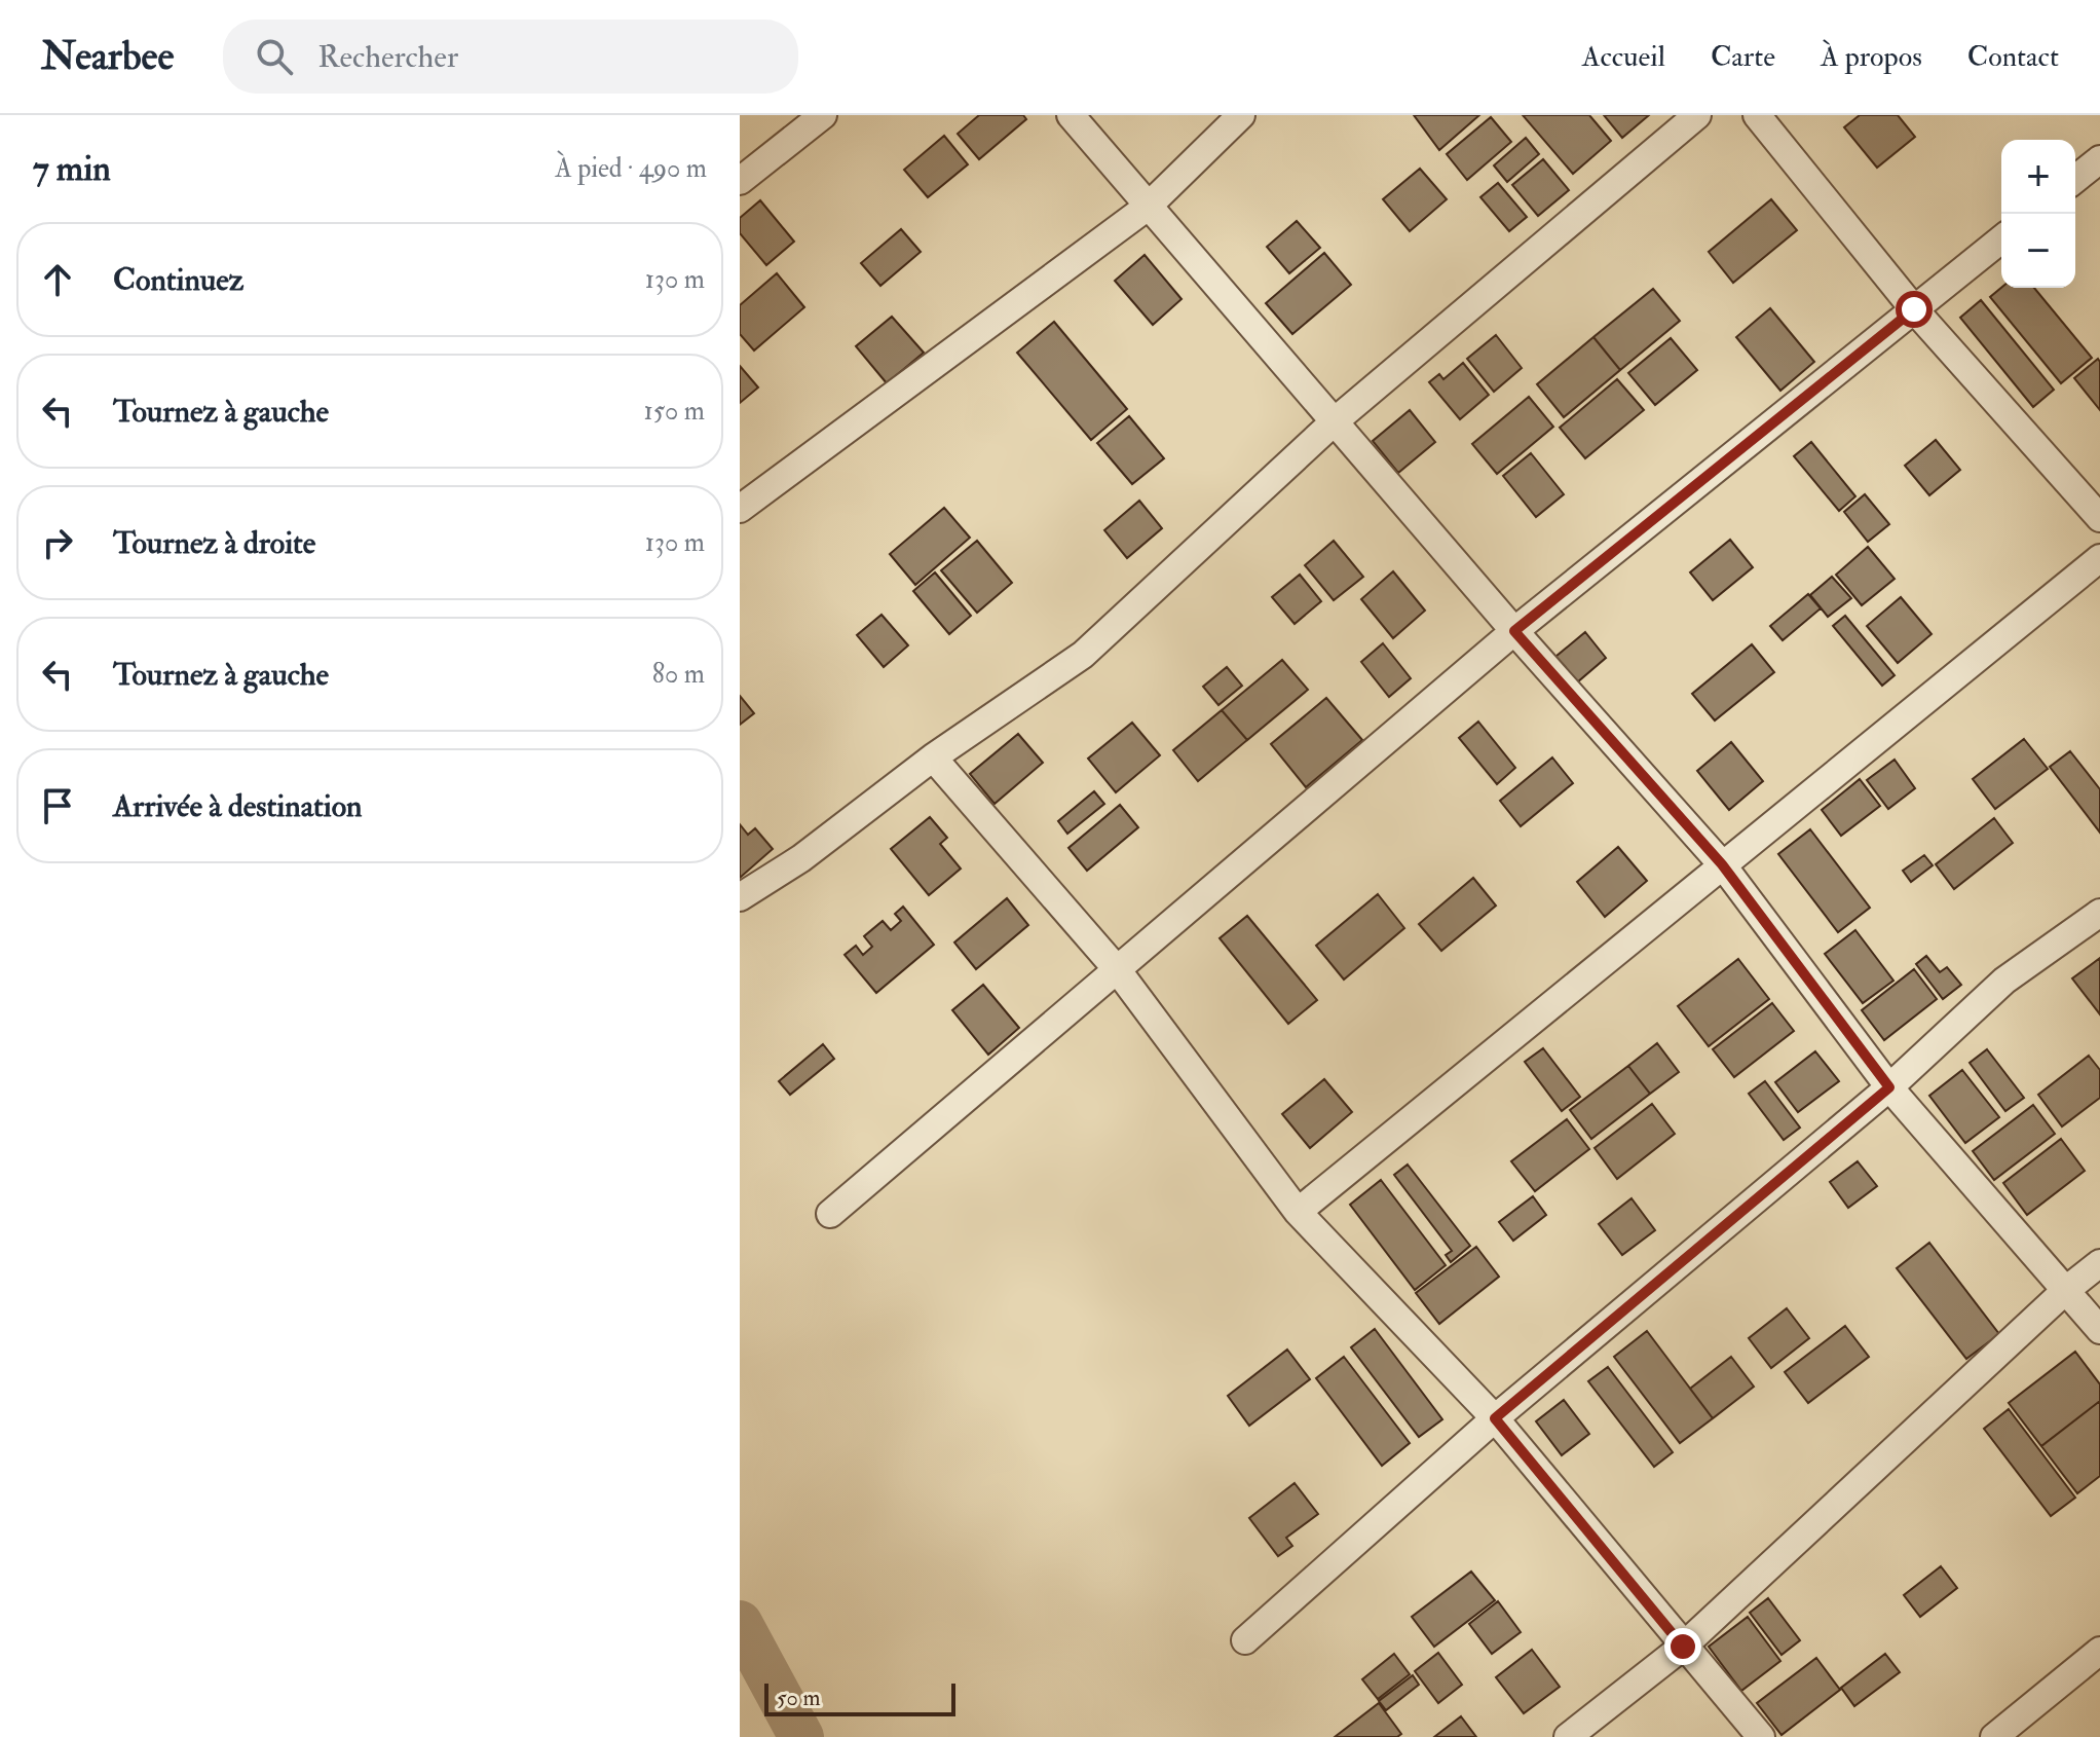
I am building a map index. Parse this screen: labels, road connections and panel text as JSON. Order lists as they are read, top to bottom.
{
  "scale_bar": "50 m",
  "page": {
    "header": "Nearbee",
    "search": "Rechercher",
    "nav": [
      "Accueil",
      "Carte",
      "À propos",
      "Contact"
    ],
    "heading": ["7 min", "À pied · 490 m"],
    "map_buttons": ["+", "−"],
    "list": [
      ["Continuez", "130 m"],
      ["Tournez à gauche", "150 m"],
      ["Tournez à droite", "130 m"],
      ["Tournez à gauche", "80 m"],
      "Arrivée à destination"
    ],
    "scale": "50 m"
  }
}
